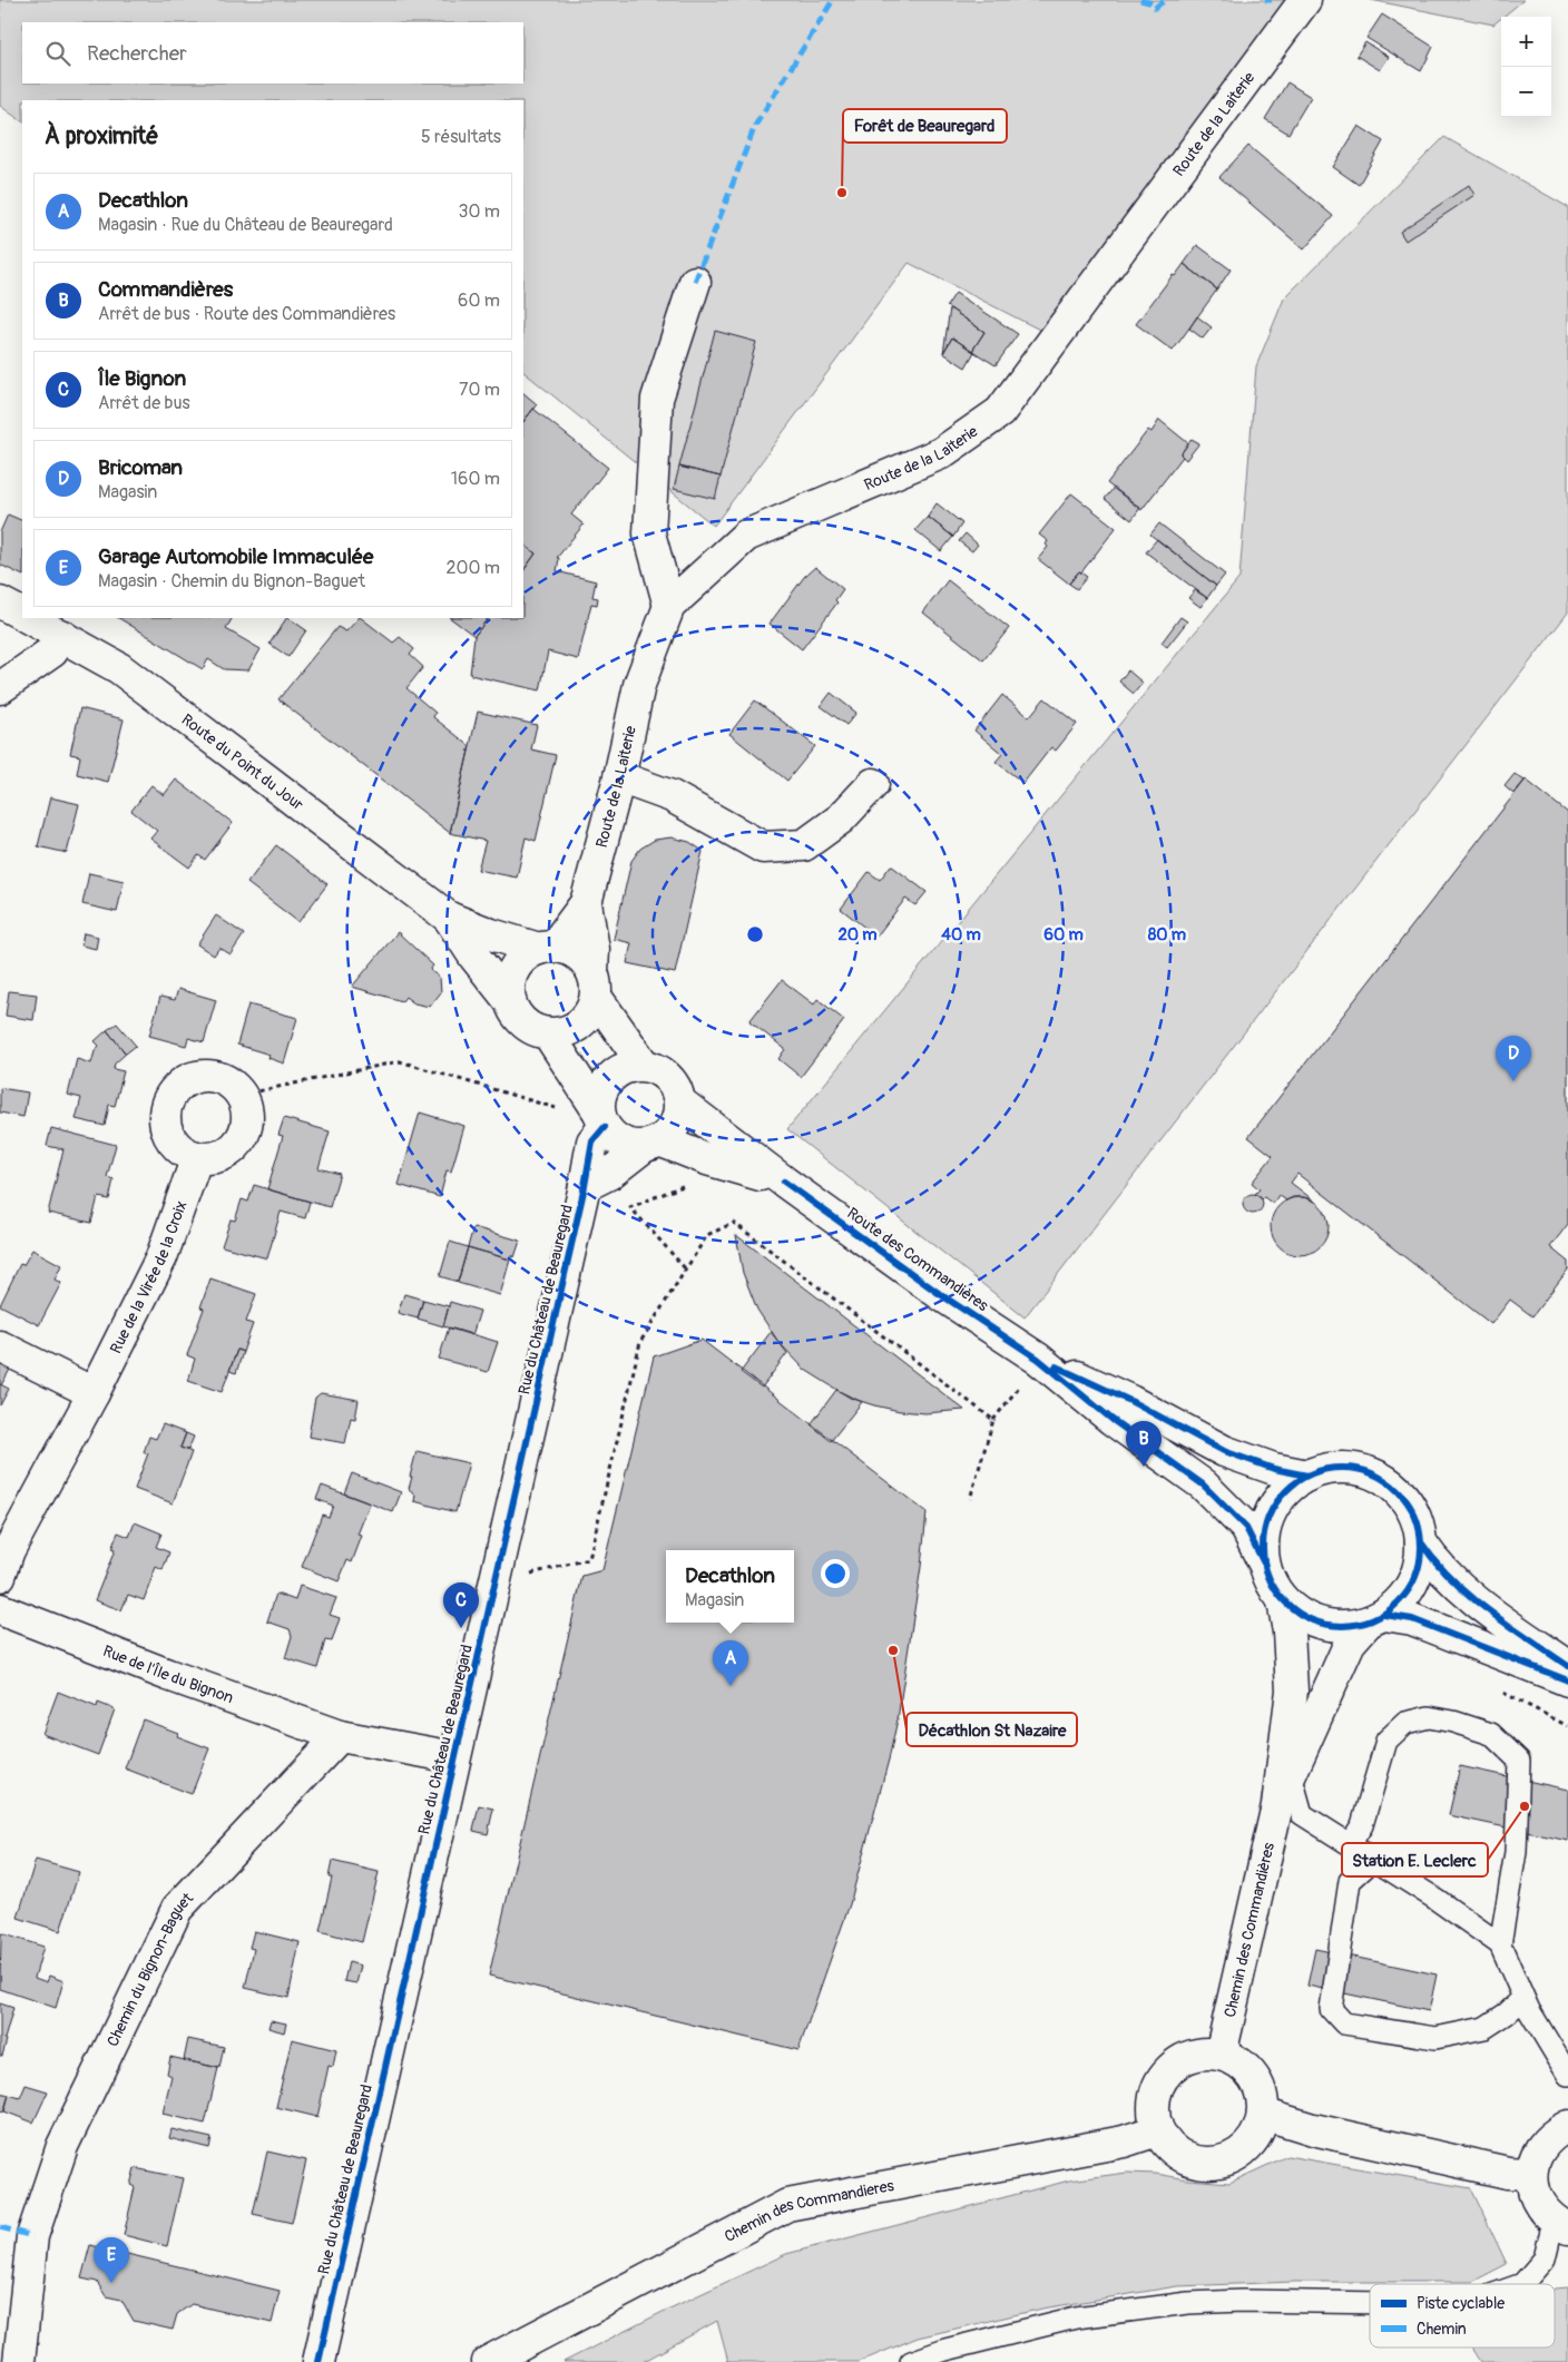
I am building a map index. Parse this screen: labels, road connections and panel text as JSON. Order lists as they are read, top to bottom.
{
  "streets": {
    "street": [
      "Route de la Laiterie",
      "Route du Point du Jour",
      "Route des Commandières",
      "Rue de la Virée de la Croix",
      "Rue du Château de Beauregard",
      "Rue de l'Île du Bignon",
      "Chemin des Commandières",
      "Chemin du Bignon-Baguet",
      "Chemin des Commandieres"
    ]
  },
  "crossings": [
    ["Route de la Laiterie", "Route du Point du Jour"],
    ["Route de la Laiterie", "Route des Commandières"],
    ["Route du Point du Jour", "Route des Commandières"],
    ["Route des Commandières", "Rue du Château de Beauregard"],
    ["Route des Commandières", "Chemin des Commandières"],
    ["Rue de l'Île du Bignon", "Chemin du Bignon-Baguet"],
    ["Chemin des Commandières", "Chemin des Commandieres"]
  ],
  "places": ["Forêt de Beauregard", "Décathlon St Nazaire", "Station E. Leclerc"],
  "legend": ["Piste cyclable", "Chemin"],
  "page": {
    "map_buttons": ["+", "−"],
    "search": "Rechercher",
    "heading": ["À proximité", "5 résultats"],
    "list": [
      {
        "mark": "A",
        "name": "Decathlon",
        "note": "Magasin · Rue du Château de Beauregard",
        "value": "30 m"
      },
      {
        "mark": "B",
        "name": "Commandières",
        "note": "Arrêt de bus · Route des Commandières",
        "value": "60 m"
      },
      {
        "mark": "C",
        "name": "Île Bignon",
        "note": "Arrêt de bus",
        "value": "70 m"
      },
      {
        "mark": "D",
        "name": "Bricoman",
        "note": "Magasin",
        "value": "160 m"
      },
      {
        "mark": "E",
        "name": "Garage Automobile Immaculée",
        "note": "Magasin · Chemin du Bignon-Baguet",
        "value": "200 m"
      }
    ],
    "pins": [
      "D",
      "B",
      "C",
      "A",
      "E"
    ],
    "popup": ["Decathlon", "Magasin"]
  },
  "rings": [
    "20 m",
    "40 m",
    "60 m",
    "80 m"
  ]
}
